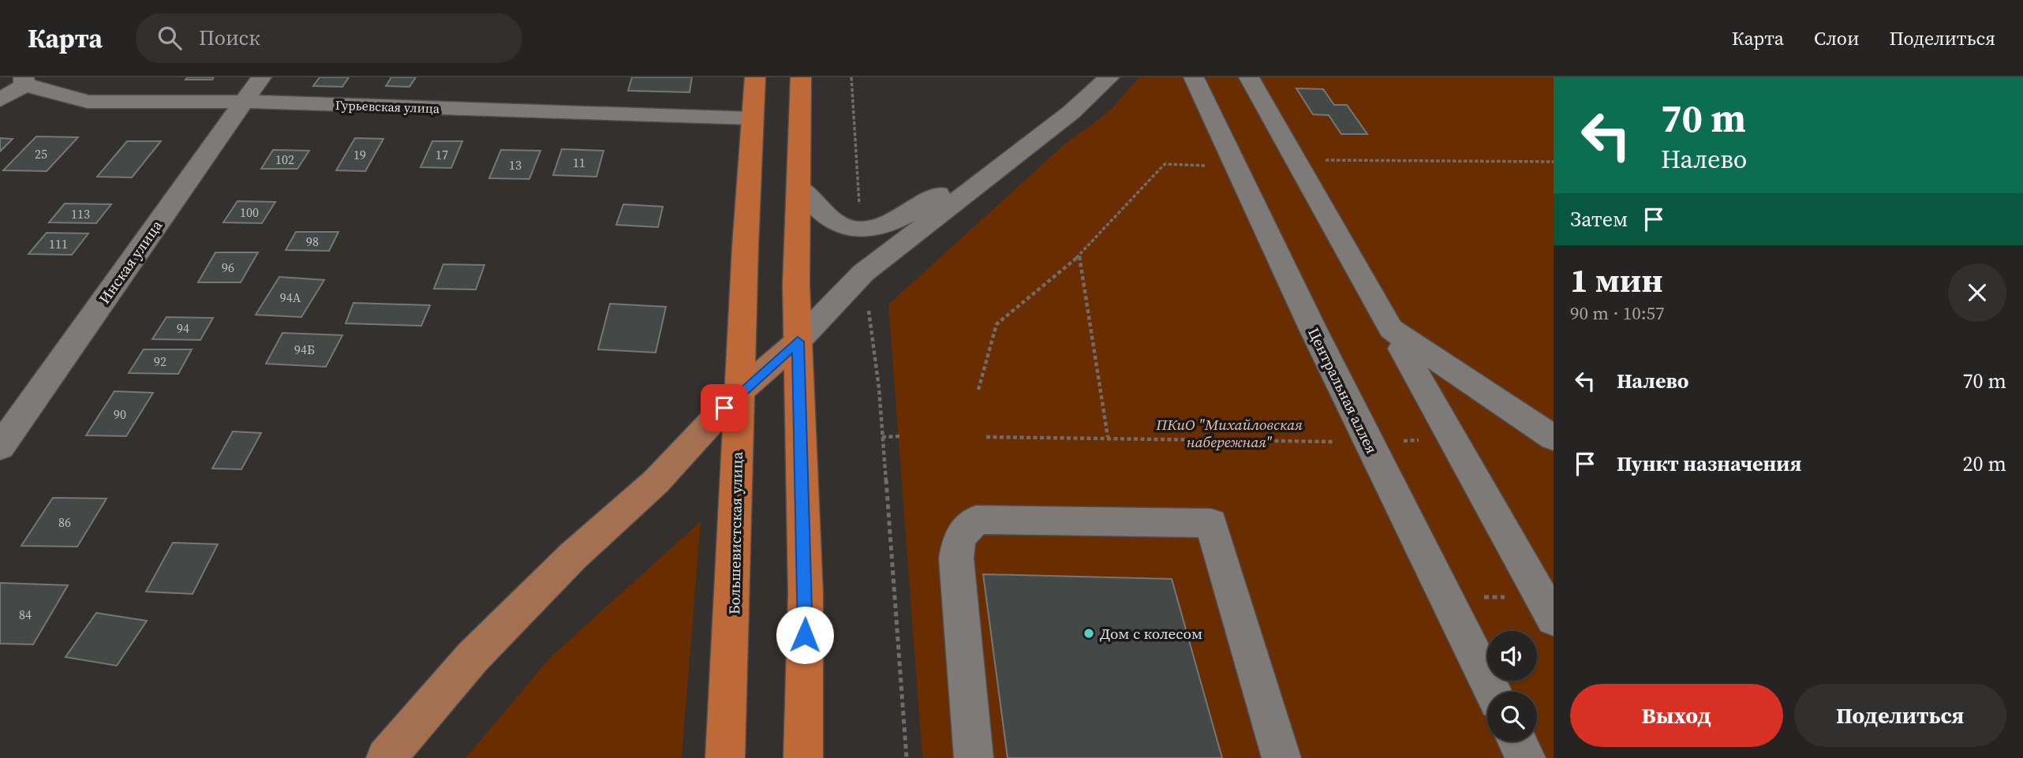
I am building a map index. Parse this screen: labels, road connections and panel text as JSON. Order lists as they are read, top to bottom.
{
  "streets": {
    "highway": ["Большевистская улица"],
    "street": ["Гурьевская улица", "Инская улица", "Центральная аллея"]
  },
  "crossings": [
    ["Гурьевская улица", "Инская улица"],
    ["Гурьевская улица", "Большевистская улица"]
  ],
  "parks": ["ПКиО \"Михайловская набережная\""],
  "places": ["Дом с колесом"],
  "house_numbers": [
    "25",
    "19",
    "17",
    "102",
    "11",
    "13",
    "100",
    "113",
    "98",
    "111",
    "96",
    "94А",
    "94",
    "94Б",
    "92",
    "90",
    "86",
    "84"
  ],
  "page": {
    "header": "Карта",
    "search": "Поиск",
    "nav": ["Карта", "Слои", "Поделиться"],
    "turn": ["70 m", "Налево"],
    "then": "Затем",
    "heading": ["1 мин", "90 m · 10:57"],
    "list": [
      {
        "name": "Налево",
        "value": "70 m"
      },
      {
        "name": "Пункт назначения",
        "value": "20 m"
      }
    ],
    "buttons": ["Выход", "Поделиться"]
  }
}
